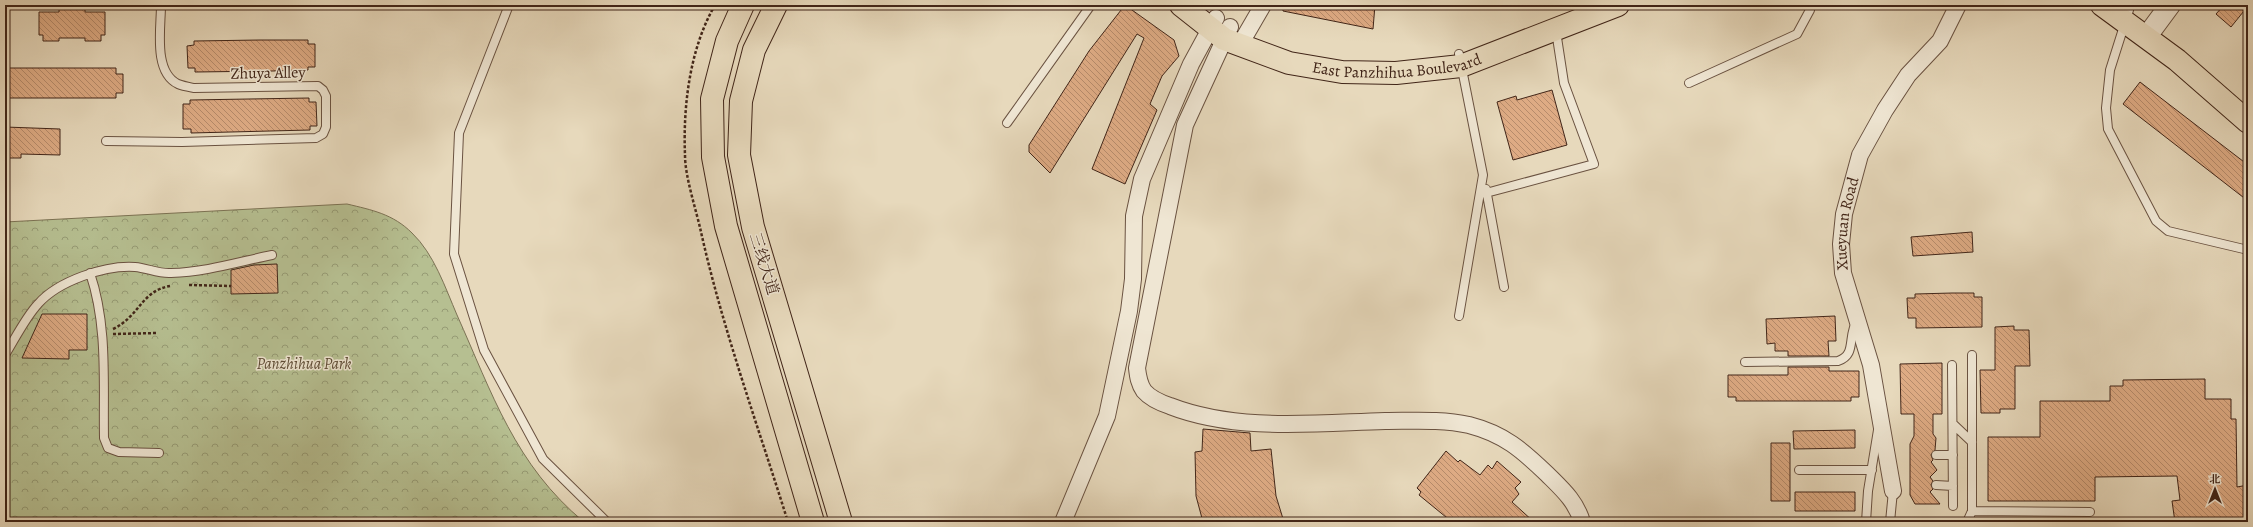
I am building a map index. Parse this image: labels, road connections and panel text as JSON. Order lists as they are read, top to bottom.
{
  "streets": {
    "main road": ["East Panzhihua Boulevard", "三线大道"],
    "street": ["Xueyuan Road"],
    "lane": ["Zhuya Alley"]
  },
  "parks": ["Panzhihua Park"],
  "north": "top"
}
